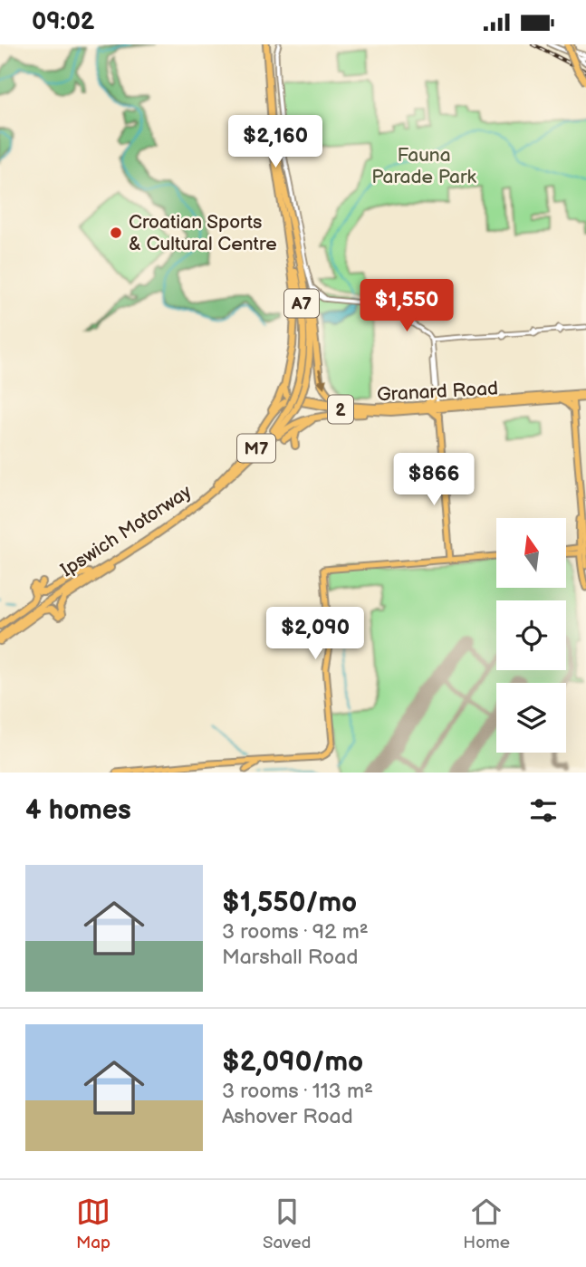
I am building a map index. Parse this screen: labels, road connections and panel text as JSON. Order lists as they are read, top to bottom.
{
  "streets": {
    "highway": [
      "A7",
      "Granard Road",
      "2",
      "M7",
      "Ipswich Motorway"
    ]
  },
  "crossings": [
    ["Granard Road", "Ipswich Motorway"]
  ],
  "parks": ["Fauna Parade Park"],
  "places": ["Croatian Sports & Cultural Centre"],
  "north": "top",
  "page": {
    "status": "09:02",
    "price": [
      "$2,160",
      "$1,550",
      "$866",
      "$2,090"
    ],
    "heading": "4 homes",
    "list": [
      {
        "name": "$1,550/mo",
        "note": "3 rooms · 92 m² · Marshall Road"
      },
      {
        "name": "$2,090/mo",
        "note": "3 rooms · 113 m² · Ashover Road"
      }
    ],
    "tabs": ["Map", "Saved", "Home"]
  }
}
